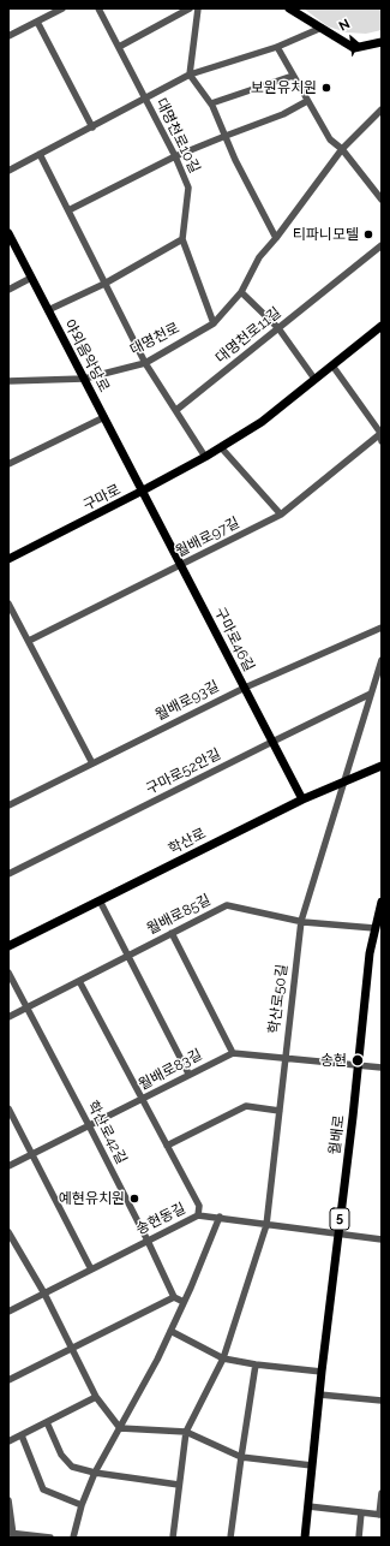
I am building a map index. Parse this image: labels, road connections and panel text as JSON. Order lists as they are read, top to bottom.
{
  "streets": {
    "main road": [
      "야외음악당로",
      "구마로",
      "구마로46길",
      "학산로",
      "월배로",
      "5"
    ],
    "street": [
      "대명천로10길",
      "대명천로11길",
      "대명천로",
      "월배로97길",
      "월배로93길",
      "구마로52안길",
      "월배로85길",
      "학산로50길",
      "월배로83길",
      "학산로42길",
      "송현동길"
    ]
  },
  "crossings": [
    ["대명천로10길", "대명천로"],
    ["대명천로", "야외음악당로"],
    ["야외음악당로", "구마로"],
    ["야외음악당로", "구마로46길"],
    ["구마로", "구마로46길"],
    ["월배로97길", "구마로46길"],
    ["구마로46길", "월배로93길"],
    ["구마로46길", "구마로52안길"],
    ["구마로46길", "학산로"],
    ["구마로52안길", "학산로50길"],
    ["학산로", "학산로50길"],
    ["월배로85길", "학산로50길"],
    ["월배로85길", "학산로42길"],
    ["월배로85길", "월배로"],
    ["학산로50길", "월배로83길"],
    ["학산로50길", "송현동길"],
    ["월배로83길", "학산로42길"],
    ["월배로83길", "월배로"],
    ["학산로42길", "송현동길"],
    ["월배로", "송현동길"]
  ],
  "places": [
    "보원유치원",
    "티파니모텔",
    "송현",
    "예현유치원"
  ],
  "north": "top left"
}
